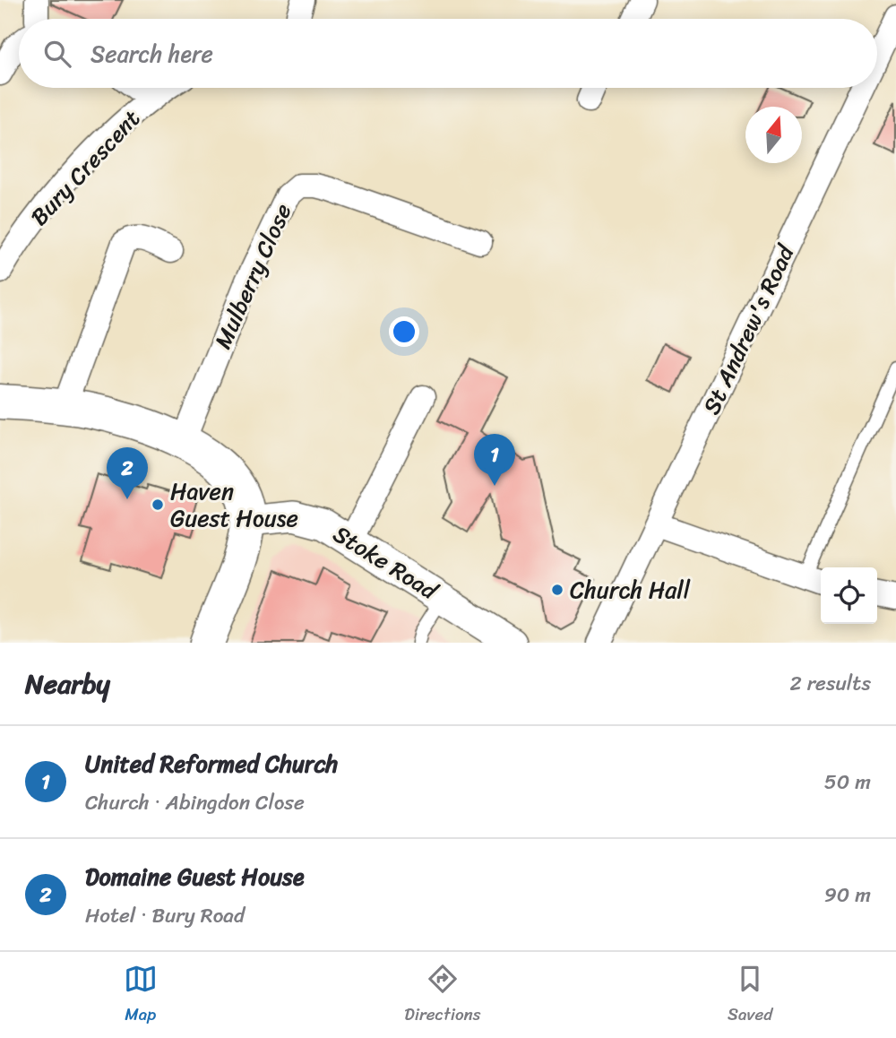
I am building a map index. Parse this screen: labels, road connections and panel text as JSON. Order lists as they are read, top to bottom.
{
  "streets": {
    "street": [
      "Bury Crescent",
      "Mulberry Close",
      "St Andrew's Road",
      "Stoke Road"
    ]
  },
  "places": ["Haven Guest House", "Church Hall"],
  "north": "top",
  "page": {
    "search": "Search here",
    "pins": ["1", "2"],
    "heading": ["Nearby", "2 results"],
    "list": [
      {
        "mark": "1",
        "name": "United Reformed Church",
        "note": "Church · Abingdon Close",
        "value": "50 m"
      },
      {
        "mark": "2",
        "name": "Domaine Guest House",
        "note": "Hotel · Bury Road",
        "value": "90 m"
      }
    ],
    "nav": ["Map", "Directions", "Saved"]
  }
}
